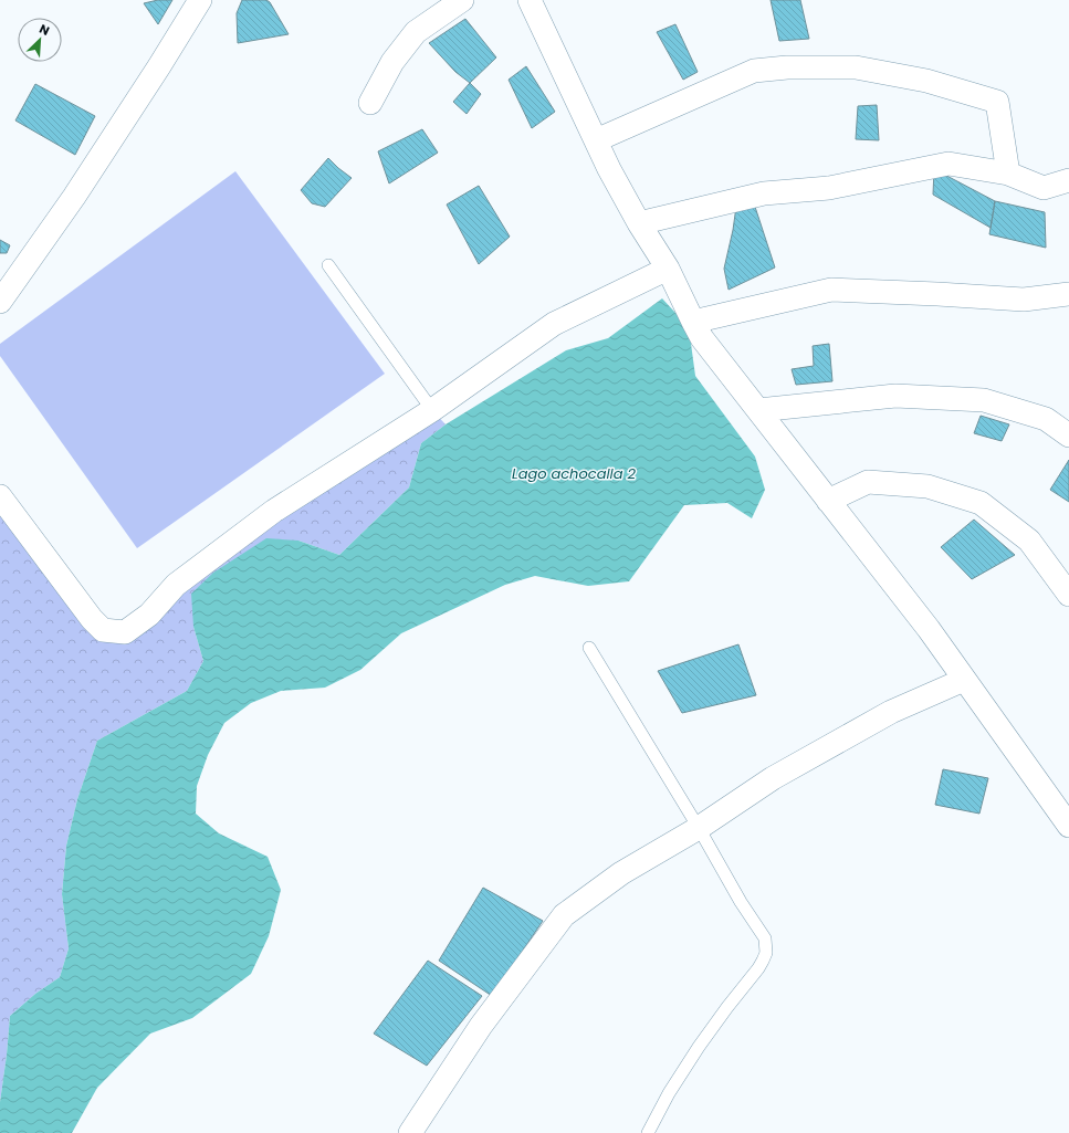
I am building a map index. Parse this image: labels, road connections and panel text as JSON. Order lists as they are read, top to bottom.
{
  "water": ["Lago achocalla 2"],
  "north": "top right"
}
